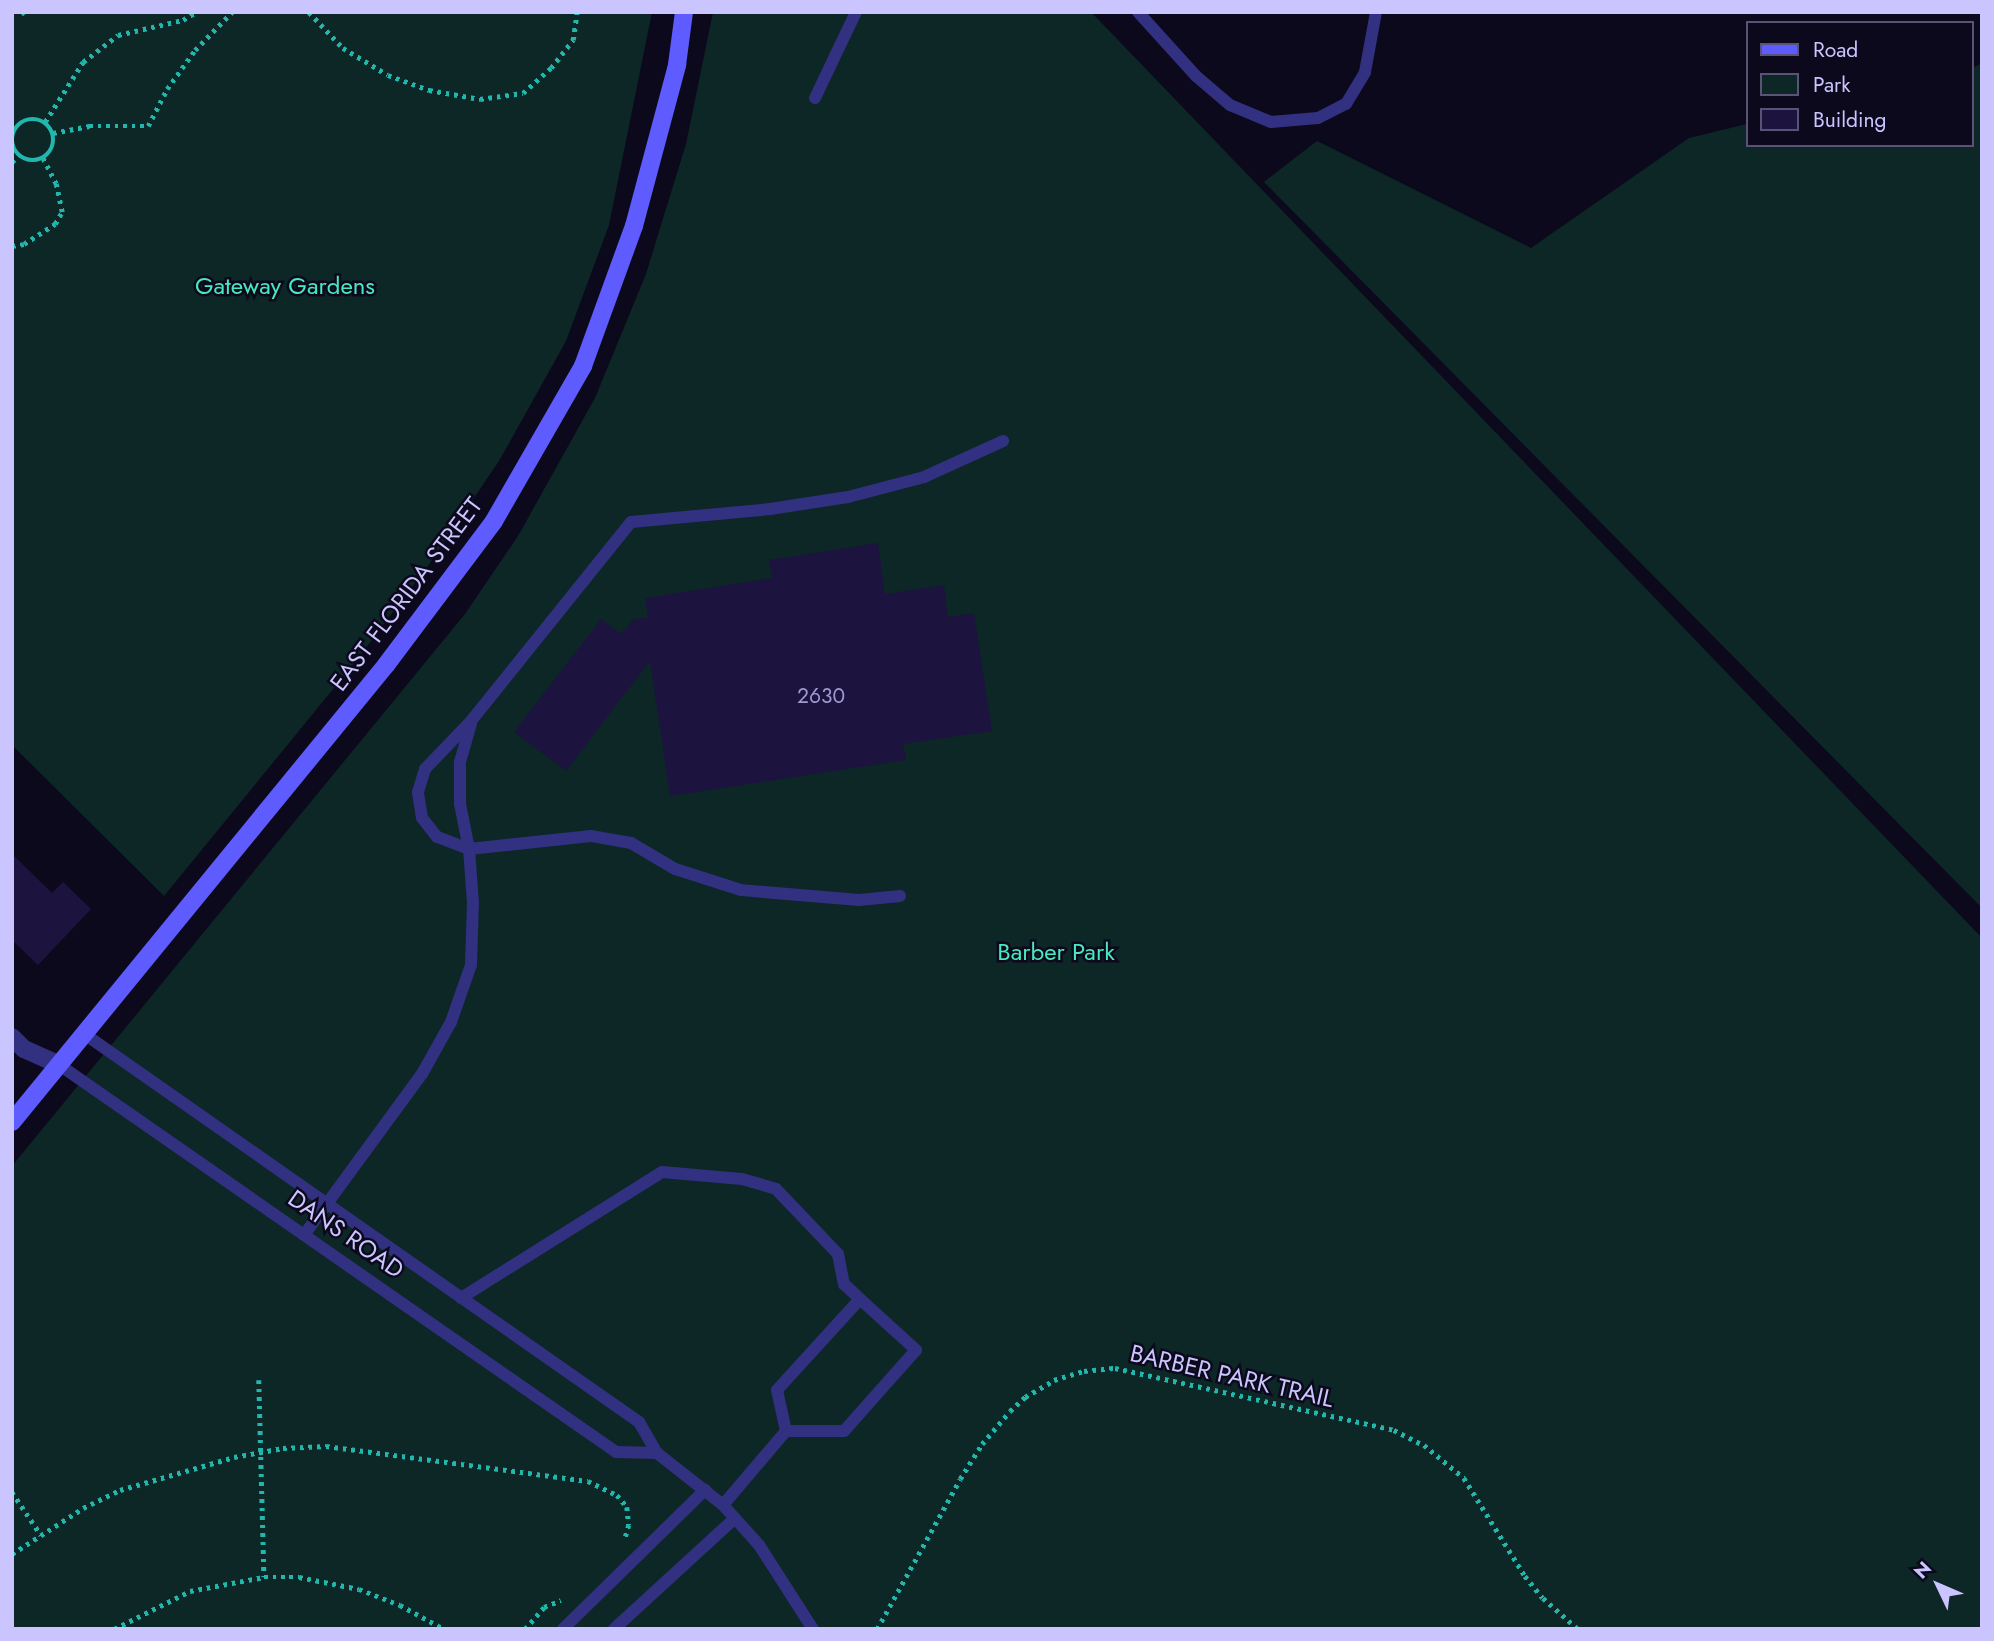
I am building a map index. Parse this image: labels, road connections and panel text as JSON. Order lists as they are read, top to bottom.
{
  "streets": {
    "main road": ["EAST FLORIDA STREET"],
    "street": ["DANS ROAD"],
    "path": ["BARBER PARK TRAIL"]
  },
  "crossings": [
    ["EAST FLORIDA STREET", "DANS ROAD"]
  ],
  "parks": ["Gateway Gardens", "Barber Park"],
  "house_numbers": ["2630"],
  "legend": ["Road", "Park", "Building"],
  "north": "top left"
}
